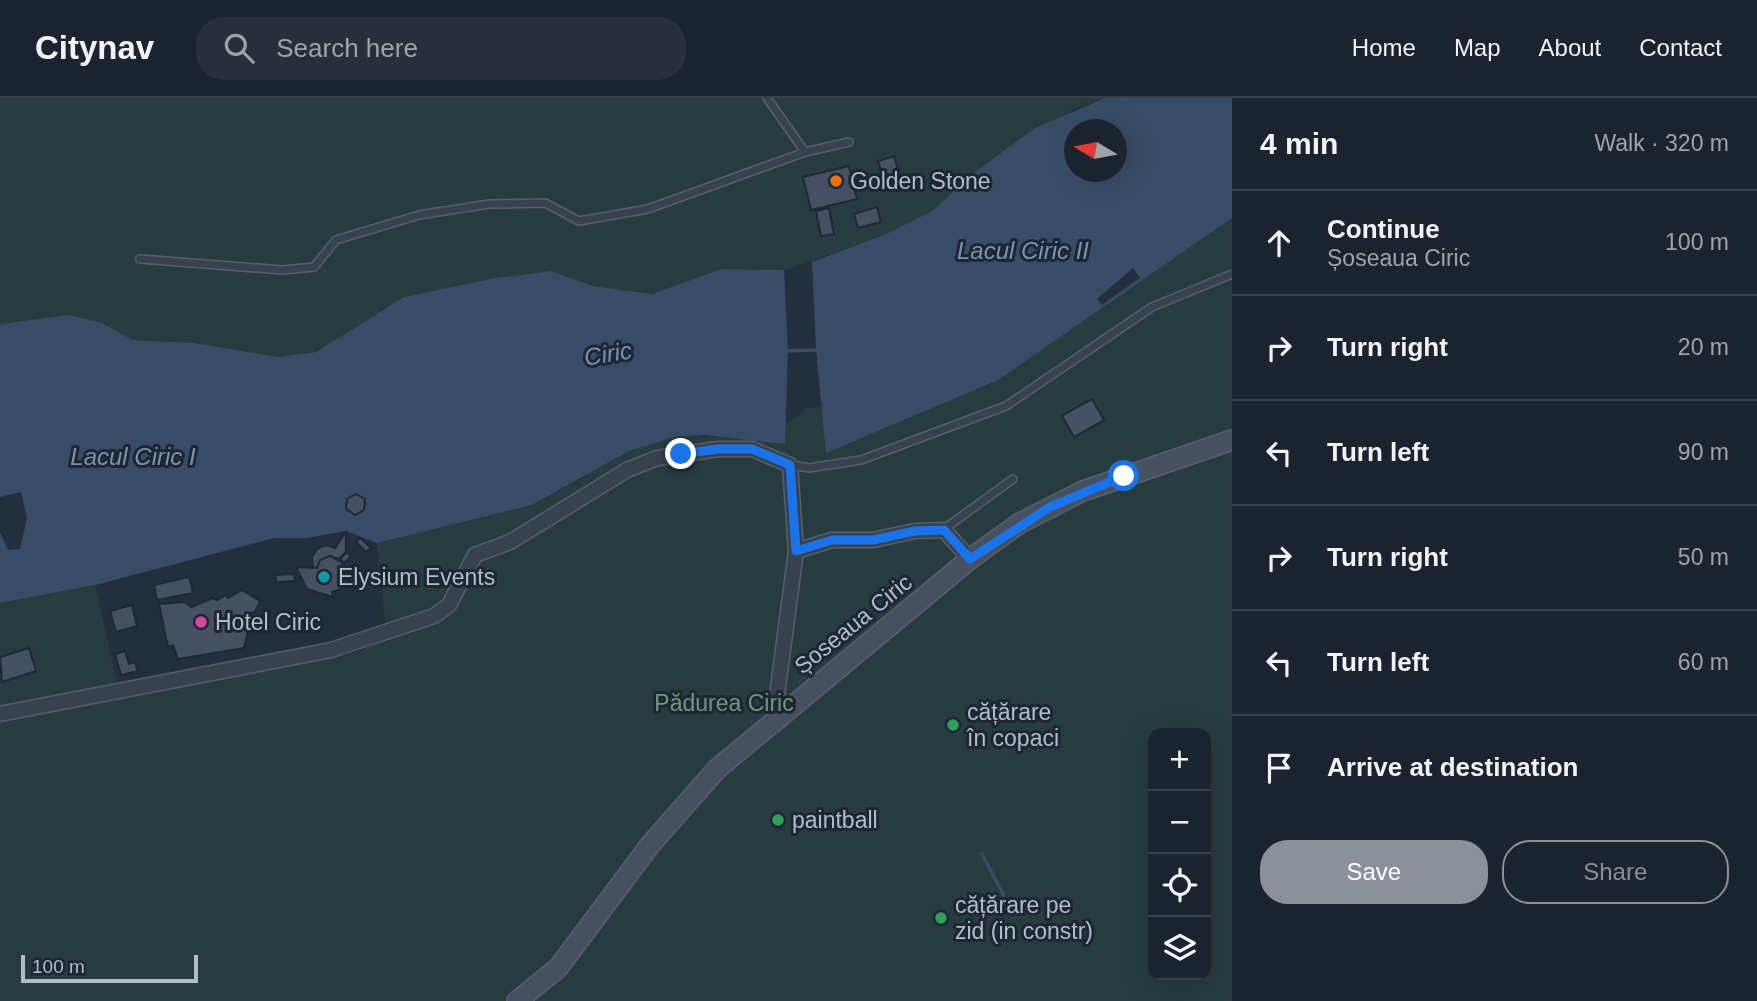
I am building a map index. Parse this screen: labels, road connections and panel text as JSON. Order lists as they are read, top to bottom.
{
  "streets": {
    "main road": ["Șoseaua Ciric"]
  },
  "water": ["Lacul Ciric II", "Ciric", "Lacul Ciric I"],
  "parks": ["Pădurea Ciric"],
  "places": [
    "Golden Stone",
    "Elysium Events",
    "Hotel Ciric",
    "cățărare în copaci",
    "paintball",
    "cățărare pe zid (in constr)"
  ],
  "scale_bar": "100 m",
  "north": "left",
  "page": {
    "header": "Citynav",
    "search": "Search here",
    "nav": [
      "Home",
      "Map",
      "About",
      "Contact"
    ],
    "heading": ["4 min", "Walk · 320 m"],
    "list": [
      ["Continue", "Șoseaua Ciric", "100 m"],
      ["Turn right", "20 m"],
      ["Turn left", "90 m"],
      ["Turn right", "50 m"],
      ["Turn left", "60 m"],
      "Arrive at destination"
    ],
    "map_buttons": ["+", "−"],
    "buttons": ["Save", "Share"],
    "scale": "100 m"
  }
}
